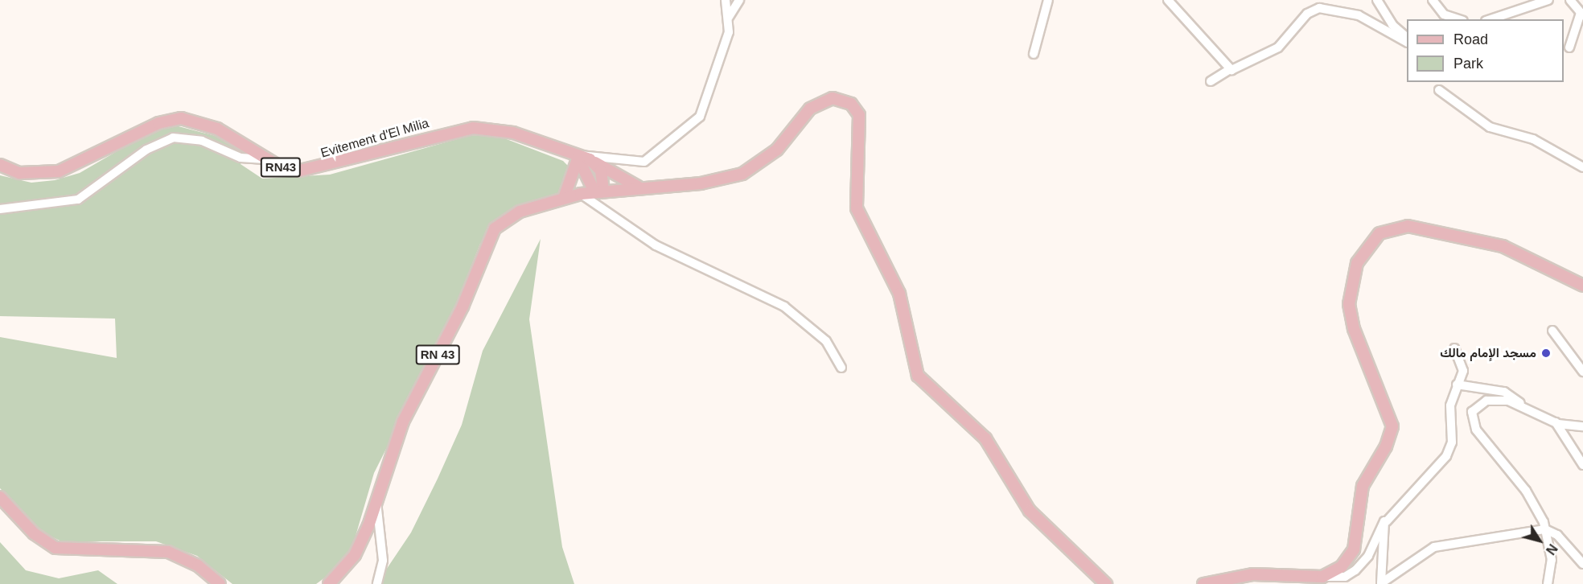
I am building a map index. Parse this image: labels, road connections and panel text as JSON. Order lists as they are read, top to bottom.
{
  "streets": {
    "main road": ["Evitement d'El Milia", "RN43", "RN 43"]
  },
  "places": ["مسجد الإمام مالك"],
  "legend": ["Road", "Park"],
  "north": "bottom right"
}
